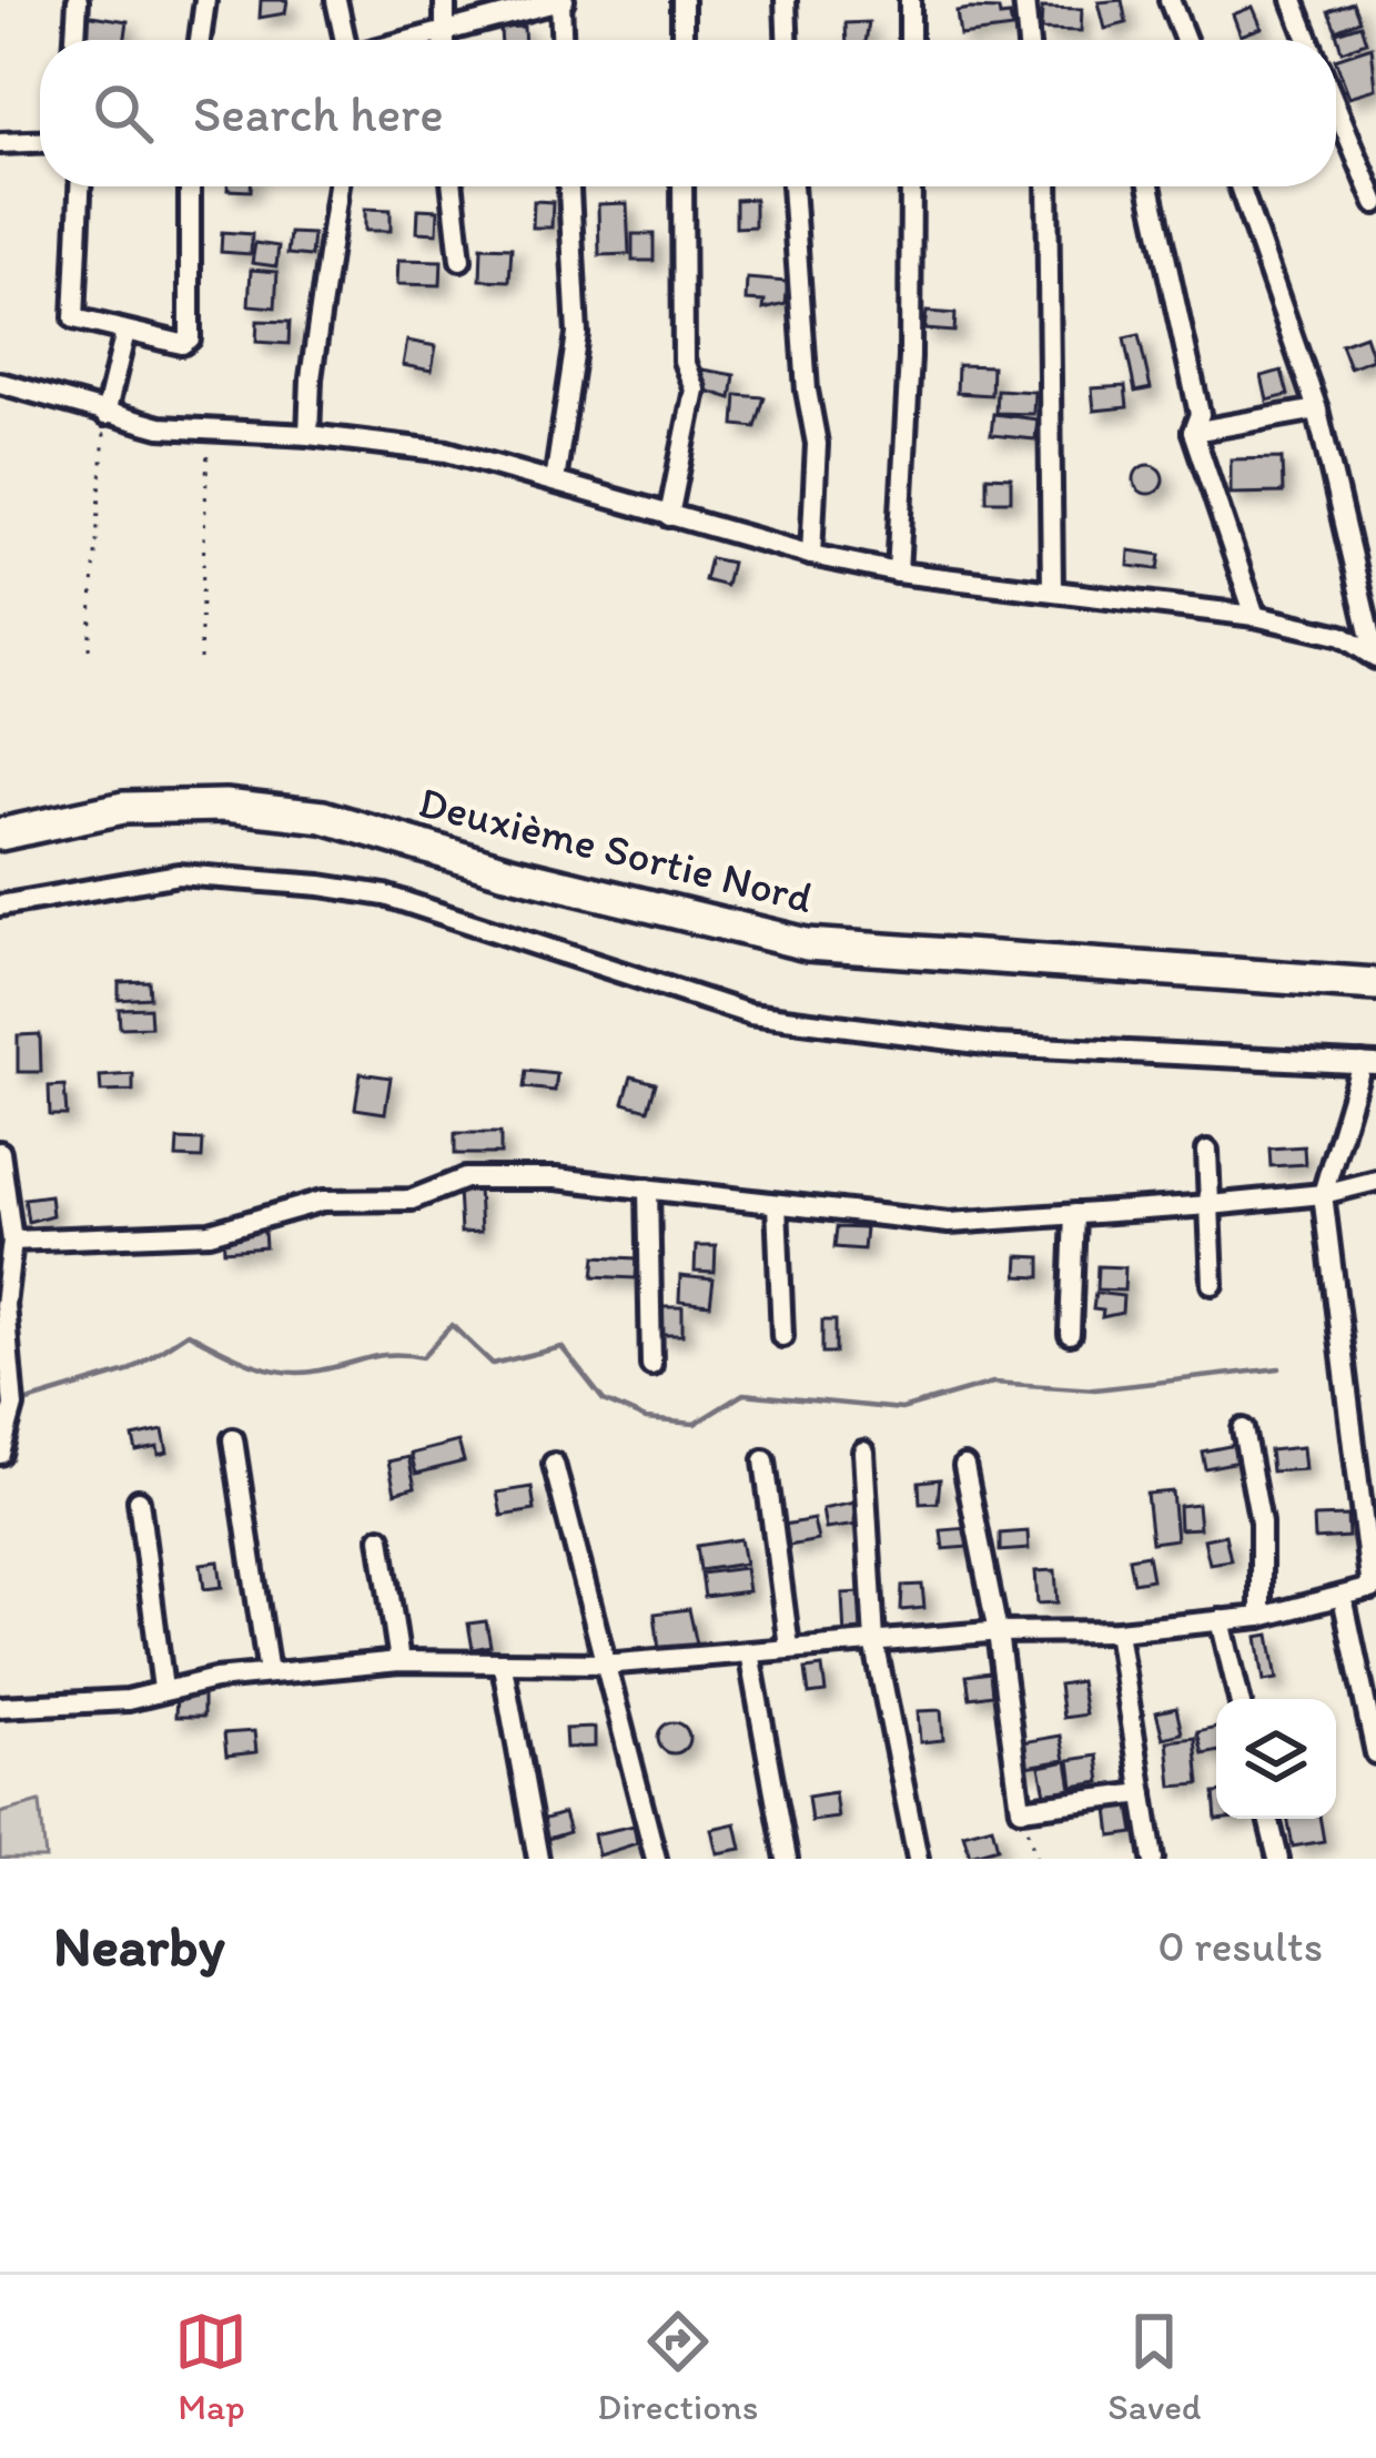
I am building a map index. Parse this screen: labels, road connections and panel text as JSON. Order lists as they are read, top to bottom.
{
  "streets": {
    "main road": ["Deuxième Sortie Nord"]
  },
  "page": {
    "search": "Search here",
    "heading": ["Nearby", "0 results"],
    "nav": ["Map", "Directions", "Saved"]
  }
}
